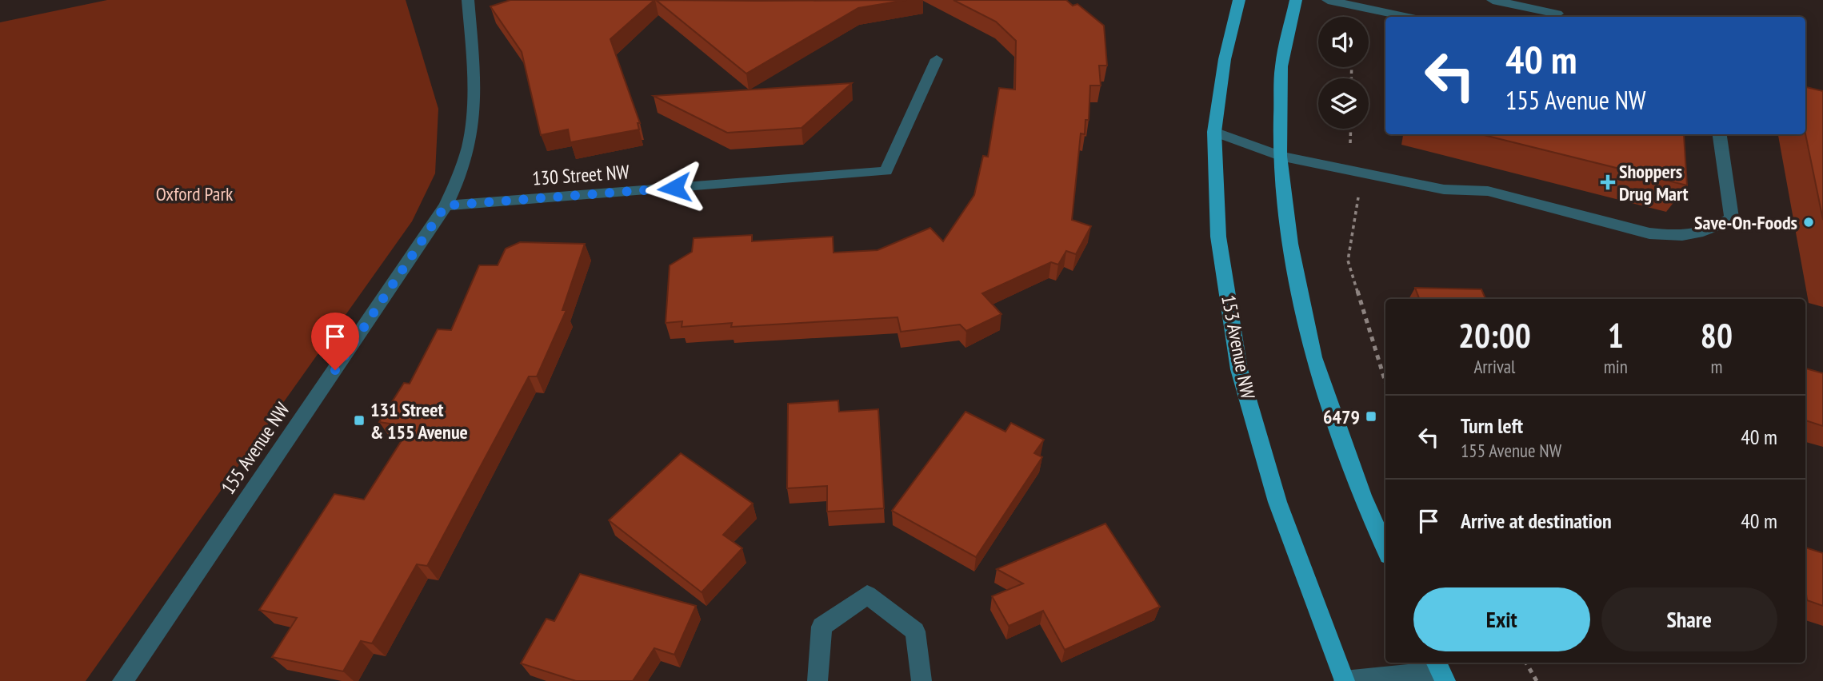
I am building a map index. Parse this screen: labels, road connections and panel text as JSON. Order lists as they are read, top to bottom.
{
  "streets": {
    "main road": ["153 Avenue NW"],
    "street": ["130 Street NW", "155 Avenue NW"]
  },
  "crossings": [
    ["130 Street NW", "155 Avenue NW"]
  ],
  "parks": ["Oxford Park"],
  "places": {
    "health": ["Shoppers Drug Mart"],
    "other": ["Save-On-Foods"],
    "transit": ["6479", "131 Street & 155 Avenue"]
  },
  "page": {
    "turn": ["40 m", "155 Avenue NW"],
    "eta": [
      "20:00",
      "Arrival",
      "1",
      "min",
      "80",
      "m"
    ],
    "list": [
      {
        "name": "Turn left",
        "note": "155 Avenue NW",
        "value": "40 m"
      },
      {
        "name": "Arrive at destination",
        "value": "40 m"
      }
    ],
    "buttons": ["Exit", "Share"]
  }
}
